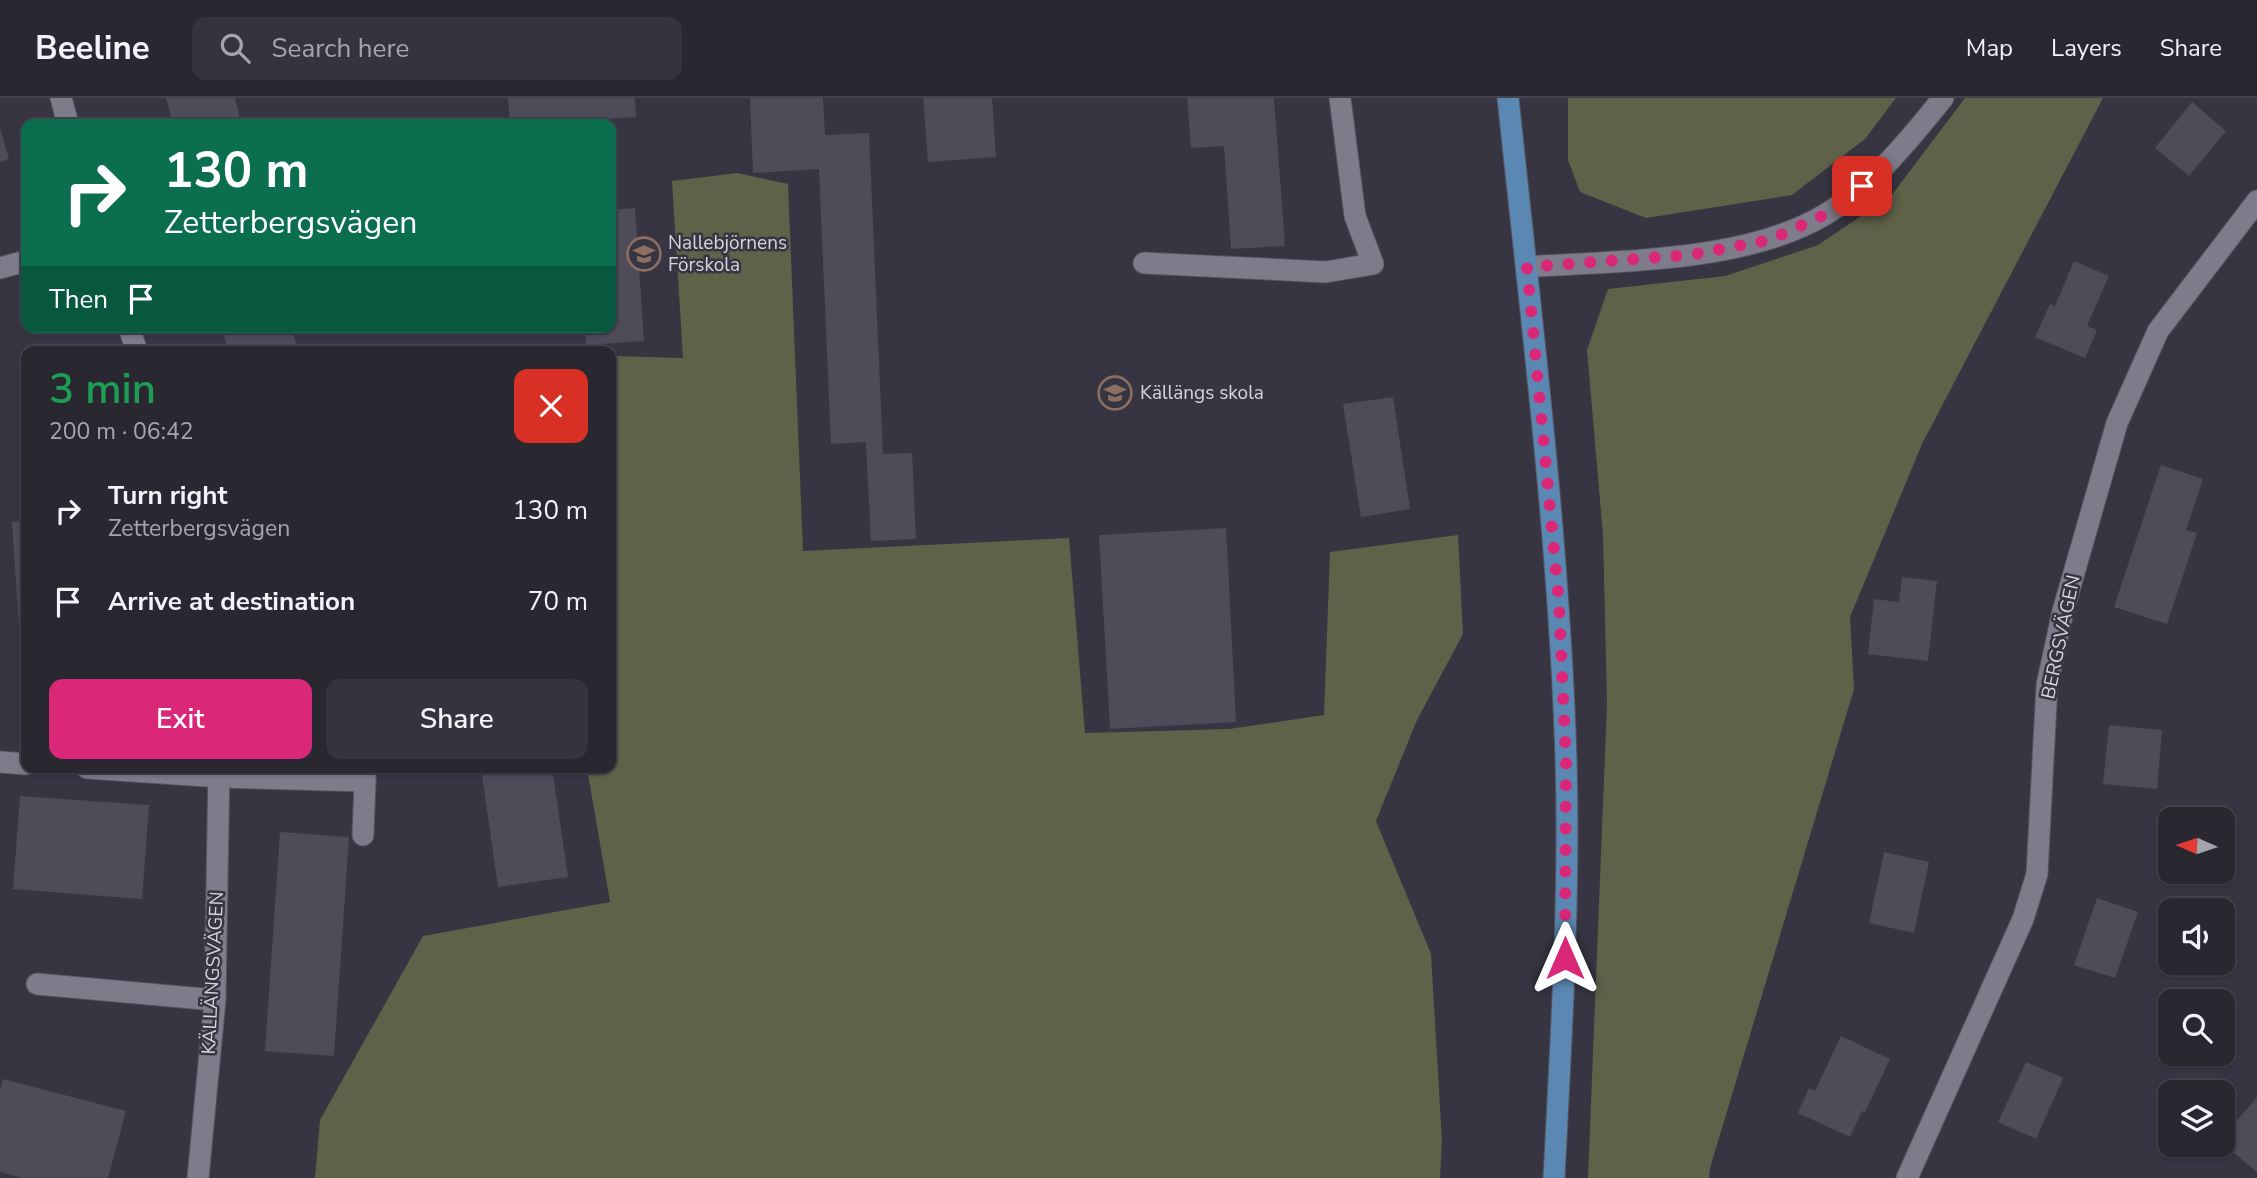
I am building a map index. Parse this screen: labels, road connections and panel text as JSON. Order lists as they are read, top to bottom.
{
  "streets": {
    "street": ["BERGSVÄGEN", "KÄLLÄNGSVÄGEN"]
  },
  "places": {
    "school or university": ["Nallebjörnens Förskola", "Källängs skola"]
  },
  "north": "left",
  "page": {
    "header": "Beeline",
    "search": "Search here",
    "nav": ["Map", "Layers", "Share"],
    "turn": ["130 m", "Zetterbergsvägen"],
    "then": "Then",
    "heading": ["3 min", "200 m · 06:42"],
    "list": [
      {
        "name": "Turn right",
        "note": "Zetterbergsvägen",
        "value": "130 m"
      },
      {
        "name": "Arrive at destination",
        "value": "70 m"
      }
    ],
    "buttons": ["Exit", "Share"]
  }
}
